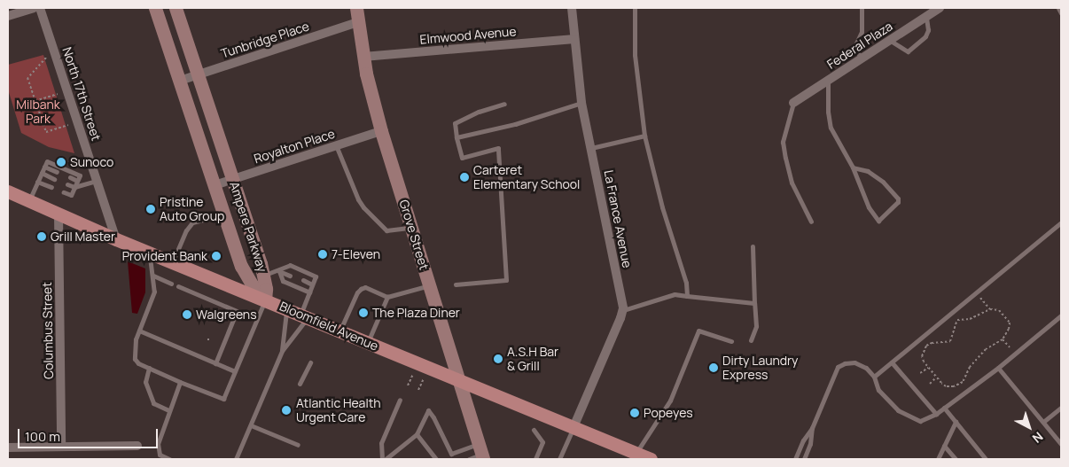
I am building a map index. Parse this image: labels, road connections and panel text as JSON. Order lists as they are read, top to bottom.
{
  "streets": {
    "main road": ["Bloomfield Avenue"],
    "street": [
      "Elmwood Avenue",
      "Tunbridge Place",
      "Federal Plaza",
      "North 17th Street",
      "Royalton Place",
      "La France Avenue",
      "Ampere Parkway",
      "Grove Street",
      "Columbus Street"
    ]
  },
  "crossings": [
    ["Elmwood Avenue", "La France Avenue"],
    ["Elmwood Avenue", "Grove Street"],
    ["Tunbridge Place", "Ampere Parkway"],
    ["Tunbridge Place", "Grove Street"],
    ["North 17th Street", "Bloomfield Avenue"],
    ["Royalton Place", "Ampere Parkway"],
    ["Royalton Place", "Grove Street"],
    ["Ampere Parkway", "Bloomfield Avenue"],
    ["Grove Street", "Bloomfield Avenue"],
    ["Bloomfield Avenue", "Columbus Street"]
  ],
  "parks": ["Milbank Park"],
  "places": [
    "Sunoco",
    "Carteret Elementary School",
    "Pristine Auto Group",
    "Grill Master",
    "7-Eleven",
    "Provident Bank",
    "The Plaza Diner",
    "Walgreens",
    "A.S.H Bar & Grill",
    "Dirty Laundry Express",
    "Atlantic Health Urgent Care",
    "Popeyes"
  ],
  "scale_bar": "100 m",
  "north": "bottom right"
}
